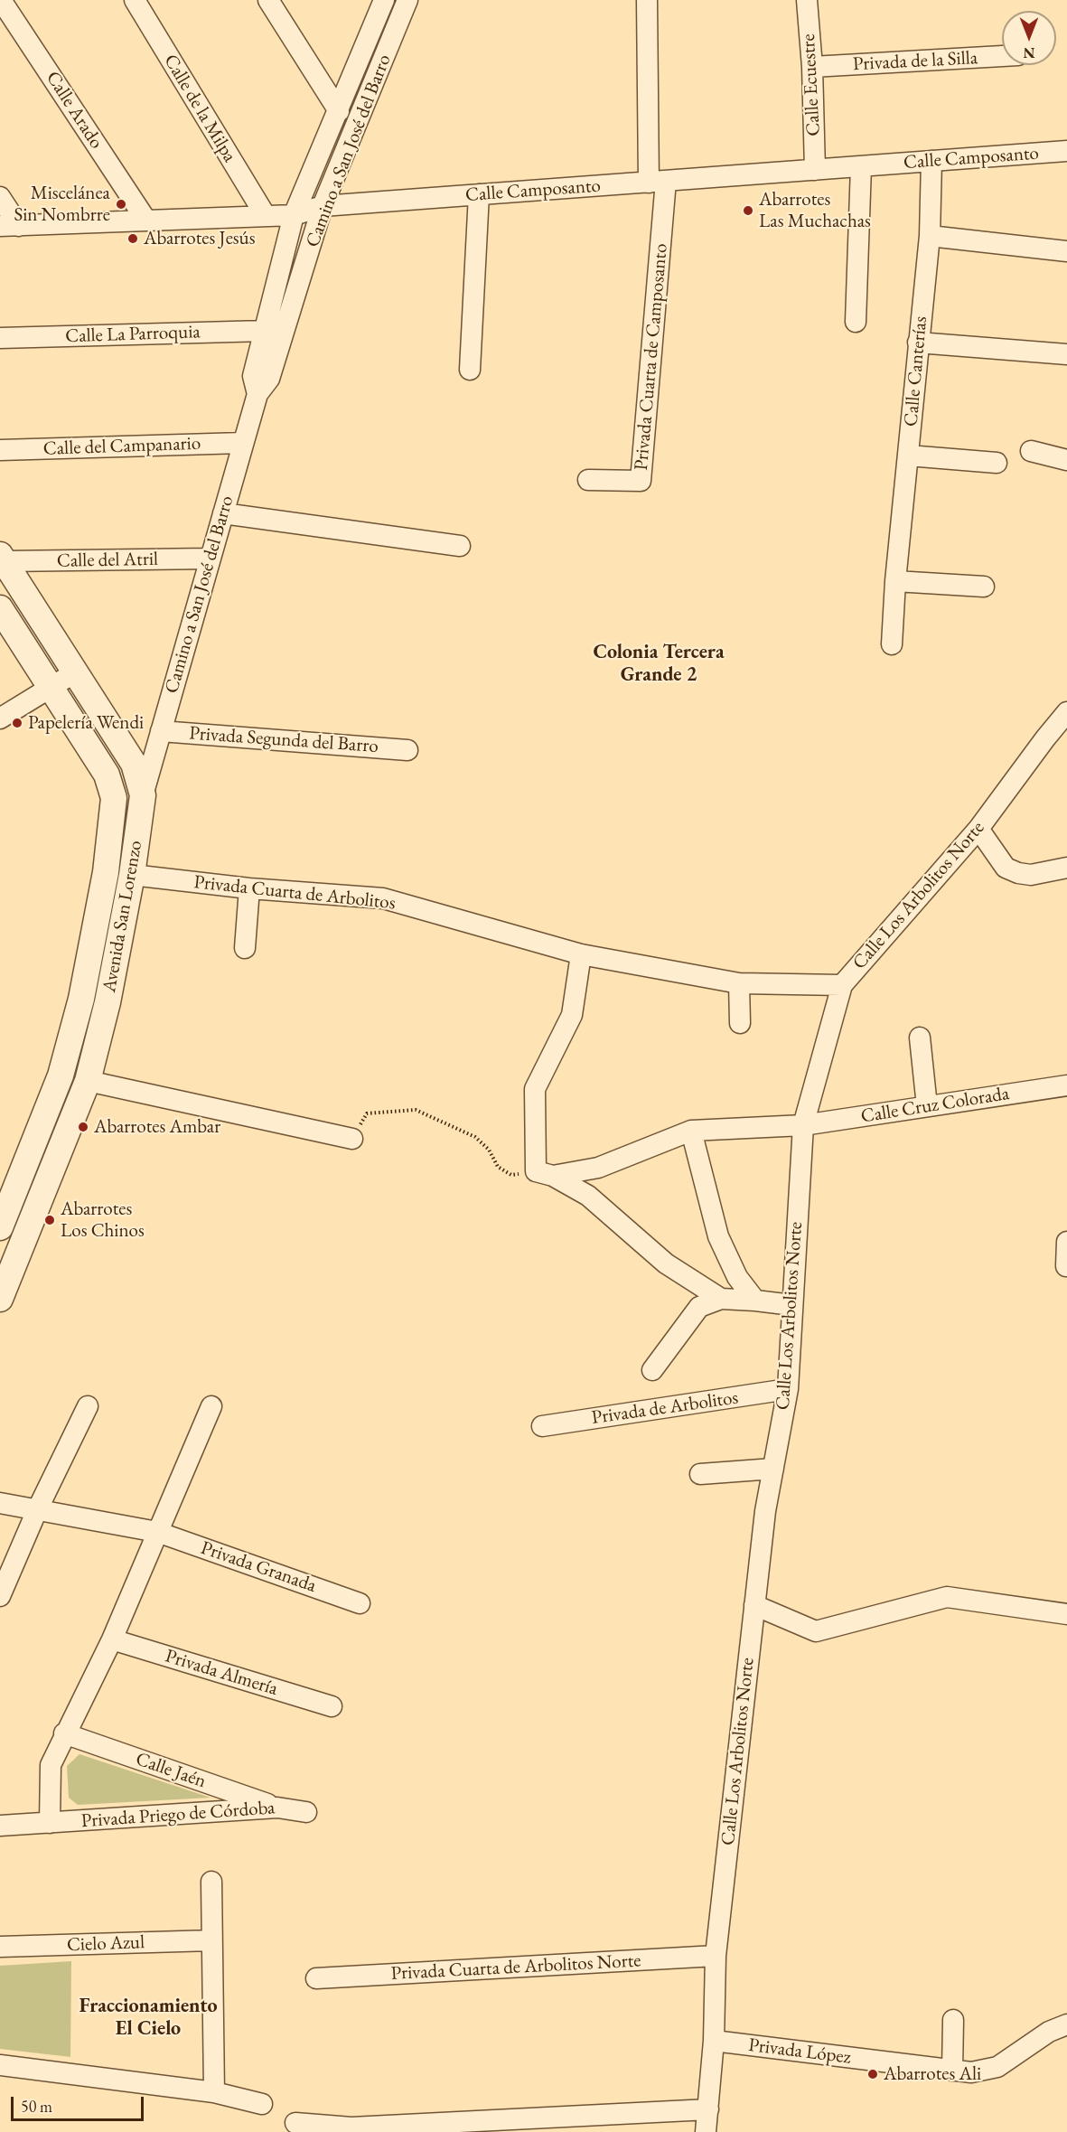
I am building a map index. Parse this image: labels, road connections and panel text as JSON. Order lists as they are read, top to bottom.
{
  "streets": {
    "street": [
      "Privada de la Silla",
      "Calle Ecuestre",
      "Calle de la Milpa",
      "Calle Arado",
      "Camino a San José del Barro",
      "Calle Camposanto",
      "Calle La Parroquia",
      "Privada Cuarta de Camposanto",
      "Calle Canterías",
      "Calle del Campanario",
      "Calle del Atril",
      "Privada Segunda del Barro",
      "Privada Cuarta de Arbolitos",
      "Calle Los Arbolitos Norte",
      "Avenida San Lorenzo",
      "Calle Cruz Colorada",
      "Privada de Arbolitos",
      "Privada Granada",
      "Privada Almería",
      "Calle Jaén",
      "Privada Priego de Córdoba",
      "Cielo Azul",
      "Privada Cuarta de Arbolitos Norte",
      "Privada López"
    ]
  },
  "crossings": [
    ["Privada de la Silla", "Calle Ecuestre"],
    ["Calle Ecuestre", "Calle Camposanto"],
    ["Calle de la Milpa", "Calle Camposanto"],
    ["Calle Arado", "Calle Camposanto"],
    ["Camino a San José del Barro", "Calle Camposanto"],
    ["Camino a San José del Barro", "Calle La Parroquia"],
    ["Camino a San José del Barro", "Calle del Campanario"],
    ["Camino a San José del Barro", "Calle del Atril"],
    ["Camino a San José del Barro", "Privada Segunda del Barro"],
    ["Camino a San José del Barro", "Avenida San Lorenzo"],
    ["Calle Camposanto", "Privada Cuarta de Camposanto"],
    ["Calle Camposanto", "Calle Canterías"],
    ["Calle del Atril", "Avenida San Lorenzo"],
    ["Privada Cuarta de Arbolitos", "Calle Los Arbolitos Norte"],
    ["Privada Cuarta de Arbolitos", "Avenida San Lorenzo"],
    ["Calle Los Arbolitos Norte", "Calle Cruz Colorada"],
    ["Calle Los Arbolitos Norte", "Privada de Arbolitos"],
    ["Calle Los Arbolitos Norte", "Privada Cuarta de Arbolitos Norte"],
    ["Calle Los Arbolitos Norte", "Privada López"],
    ["Calle Jaén", "Privada Priego de Córdoba"]
  ],
  "districts": ["Colonia Tercera Grande 2", "Fraccionamiento El Cielo"],
  "places": [
    "Miscelánea Sin Nombrre",
    "Abarrotes Las Muchachas",
    "Abarrotes Jesús",
    "Papelería Wendi",
    "Abarrotes Ambar",
    "Abarrotes Los Chinos",
    "Abarrotes Ali"
  ],
  "scale_bar": "50 m",
  "north": "bottom"
}
